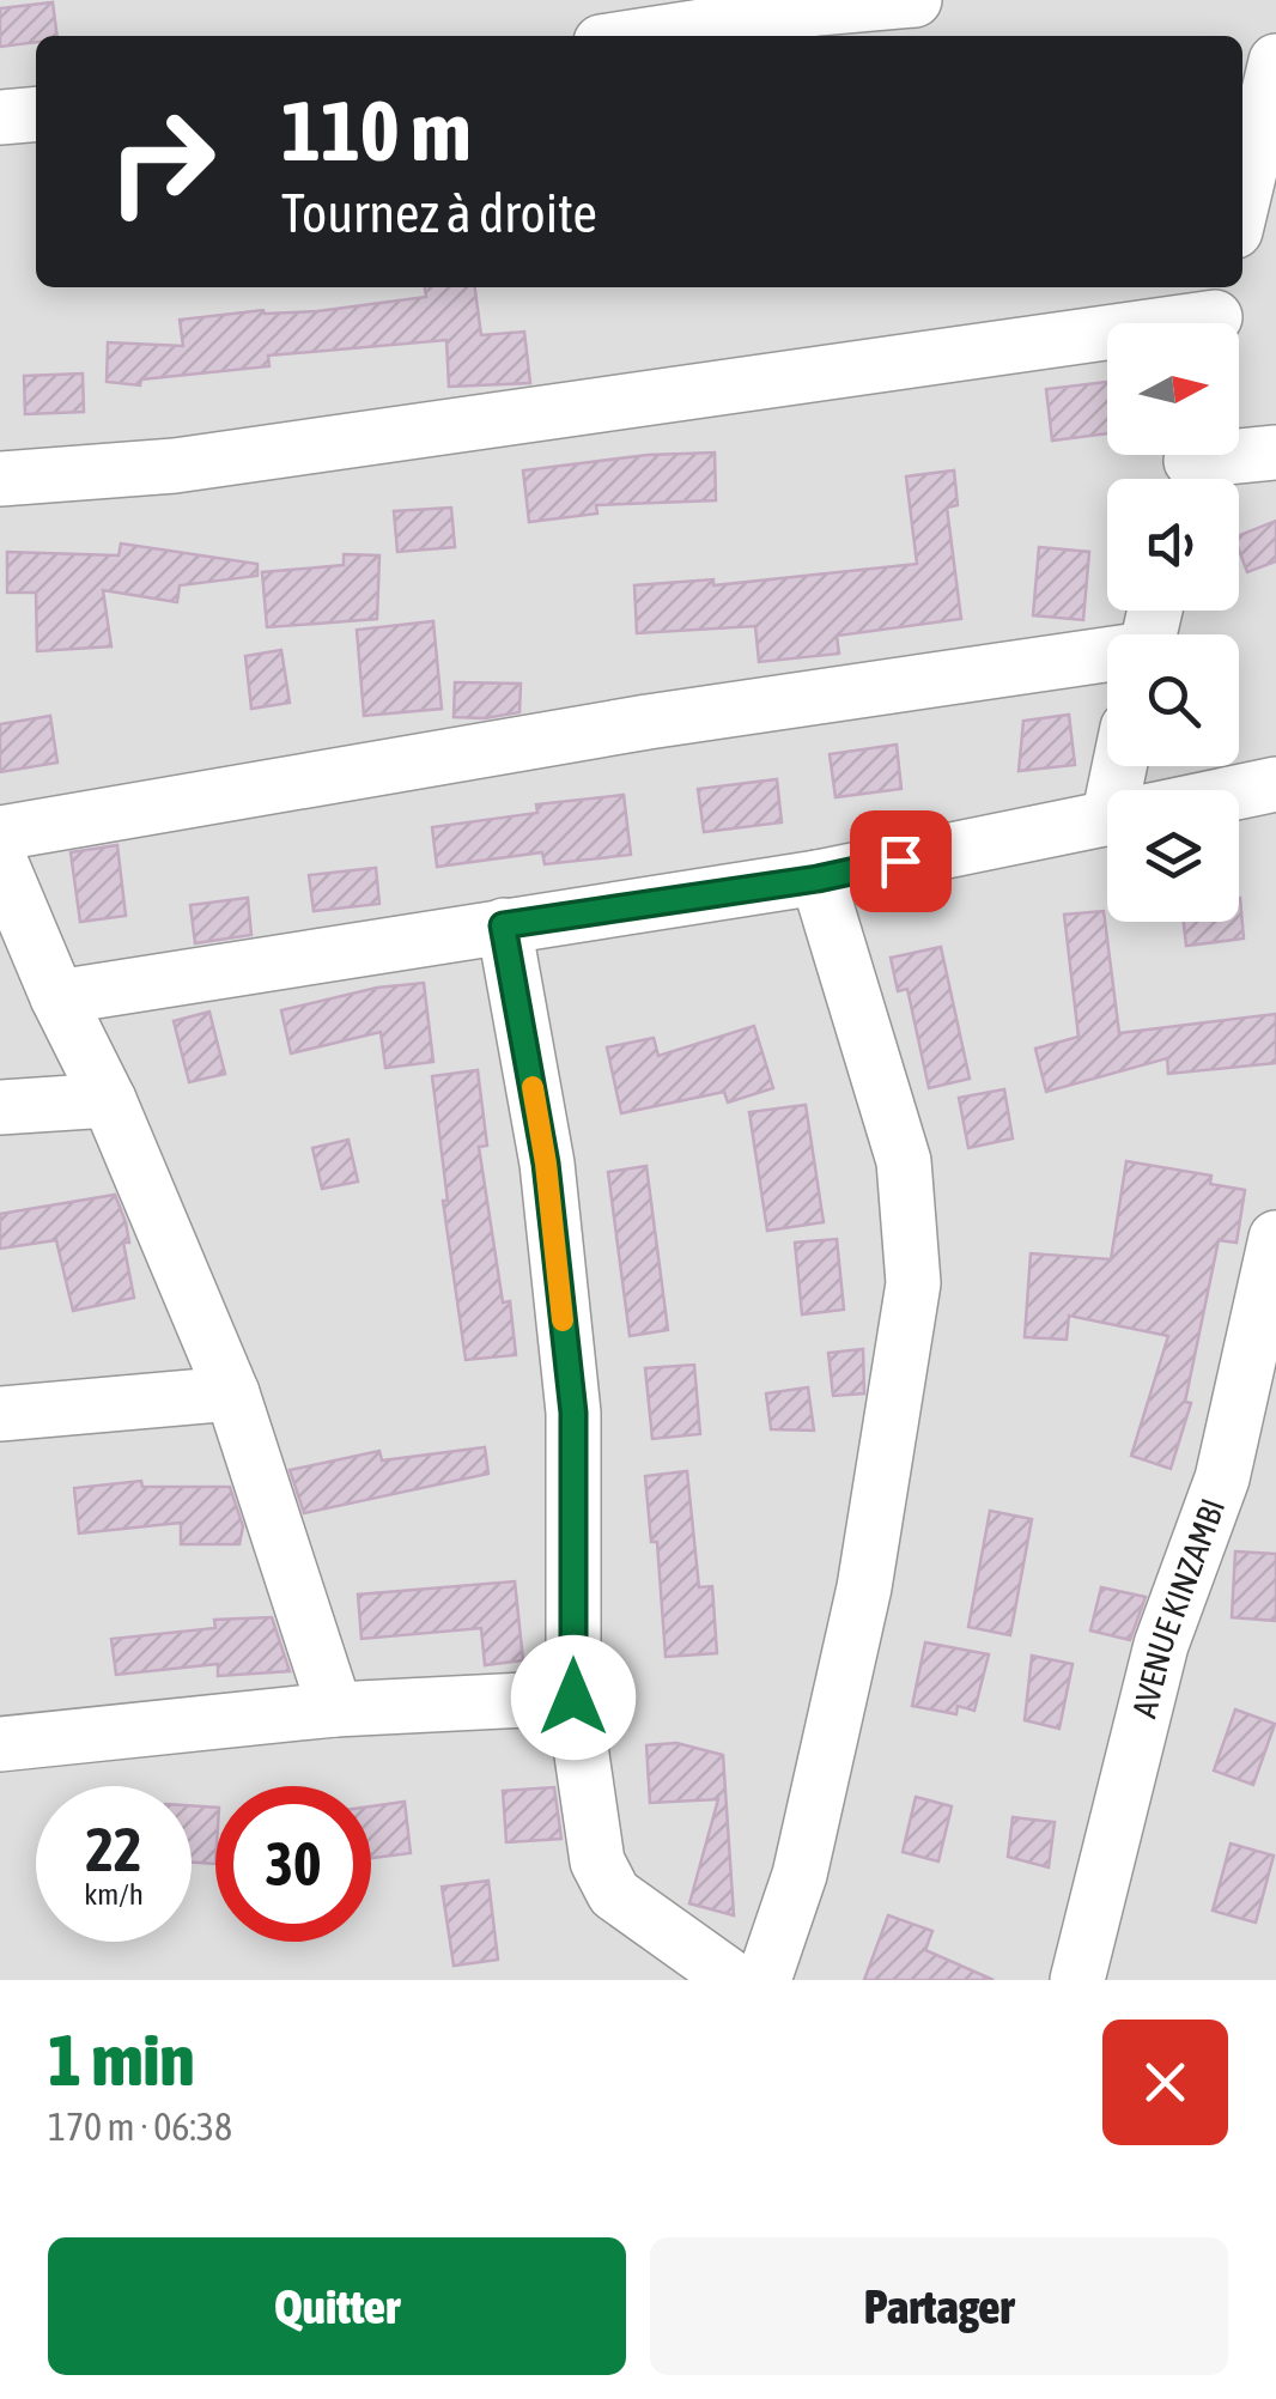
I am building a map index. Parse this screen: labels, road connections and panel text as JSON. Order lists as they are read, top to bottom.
{
  "streets": {
    "street": ["AVENUE KINZAMBI"]
  },
  "north": "right",
  "page": {
    "turn": ["110 m", "Tournez à droite"],
    "speed": "22 km/h",
    "limit": "30",
    "heading": ["1 min", "170 m · 06:38"],
    "buttons": ["Quitter", "Partager"]
  }
}
